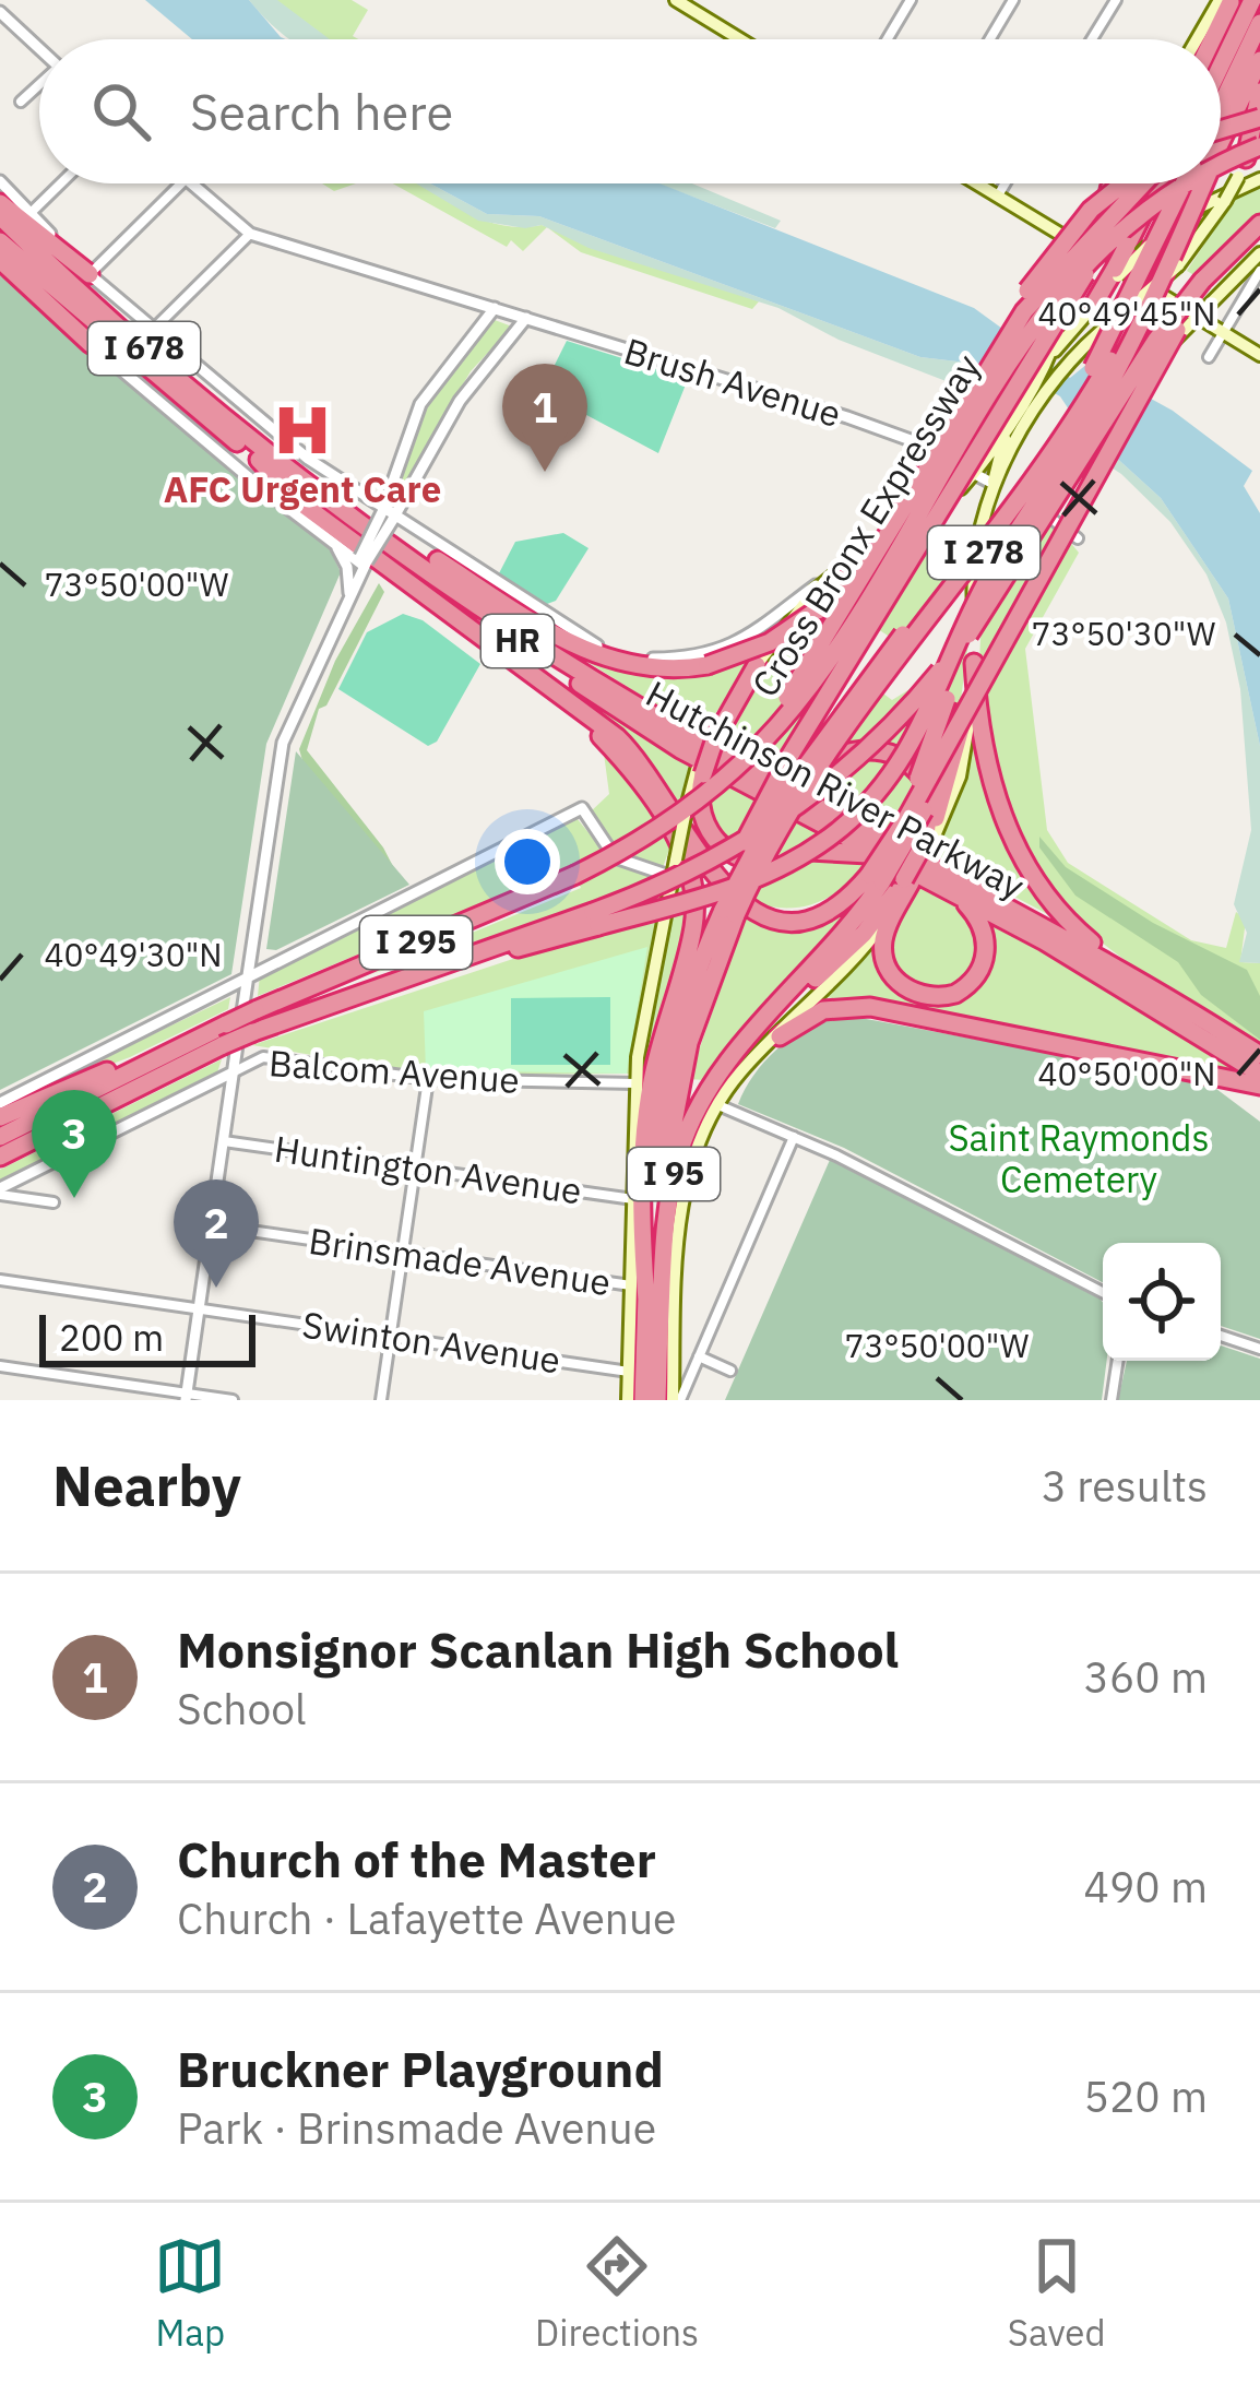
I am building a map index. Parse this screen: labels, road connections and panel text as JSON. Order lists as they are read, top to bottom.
{
  "streets": {
    "highway": [
      "I 678",
      "Cross Bronx Expressway",
      "I 278",
      "HR",
      "Hutchinson River Parkway",
      "I 295",
      "I 95"
    ],
    "street": [
      "Brush Avenue",
      "Balcom Avenue",
      "Huntington Avenue",
      "Brinsmade Avenue",
      "Swinton Avenue"
    ]
  },
  "crossings": [
    ["I 678", "Hutchinson River Parkway"],
    ["Cross Bronx Expressway", "I 95"],
    ["I 278", "I 95"],
    ["I 295", "I 95"]
  ],
  "parks": ["Saint Raymonds Cemetery"],
  "places": {
    "hospital": ["AFC Urgent Care"]
  },
  "scale_bar": "200 m",
  "page": {
    "search": "Search here",
    "pins": ["1", "3", "2"],
    "scale": "200 m",
    "heading": ["Nearby", "3 results"],
    "list": [
      {
        "mark": "1",
        "name": "Monsignor Scanlan High School",
        "note": "School",
        "value": "360 m"
      },
      {
        "mark": "2",
        "name": "Church of the Master",
        "note": "Church · Lafayette Avenue",
        "value": "490 m"
      },
      {
        "mark": "3",
        "name": "Bruckner Playground",
        "note": "Park · Brinsmade Avenue",
        "value": "520 m"
      }
    ],
    "nav": ["Map", "Directions", "Saved"]
  },
  "coordinates": [
    "40°49'45\"N",
    "73°50'00\"W",
    "73°50'30\"W",
    "40°49'30\"N",
    "40°50'00\"N"
  ]
}
